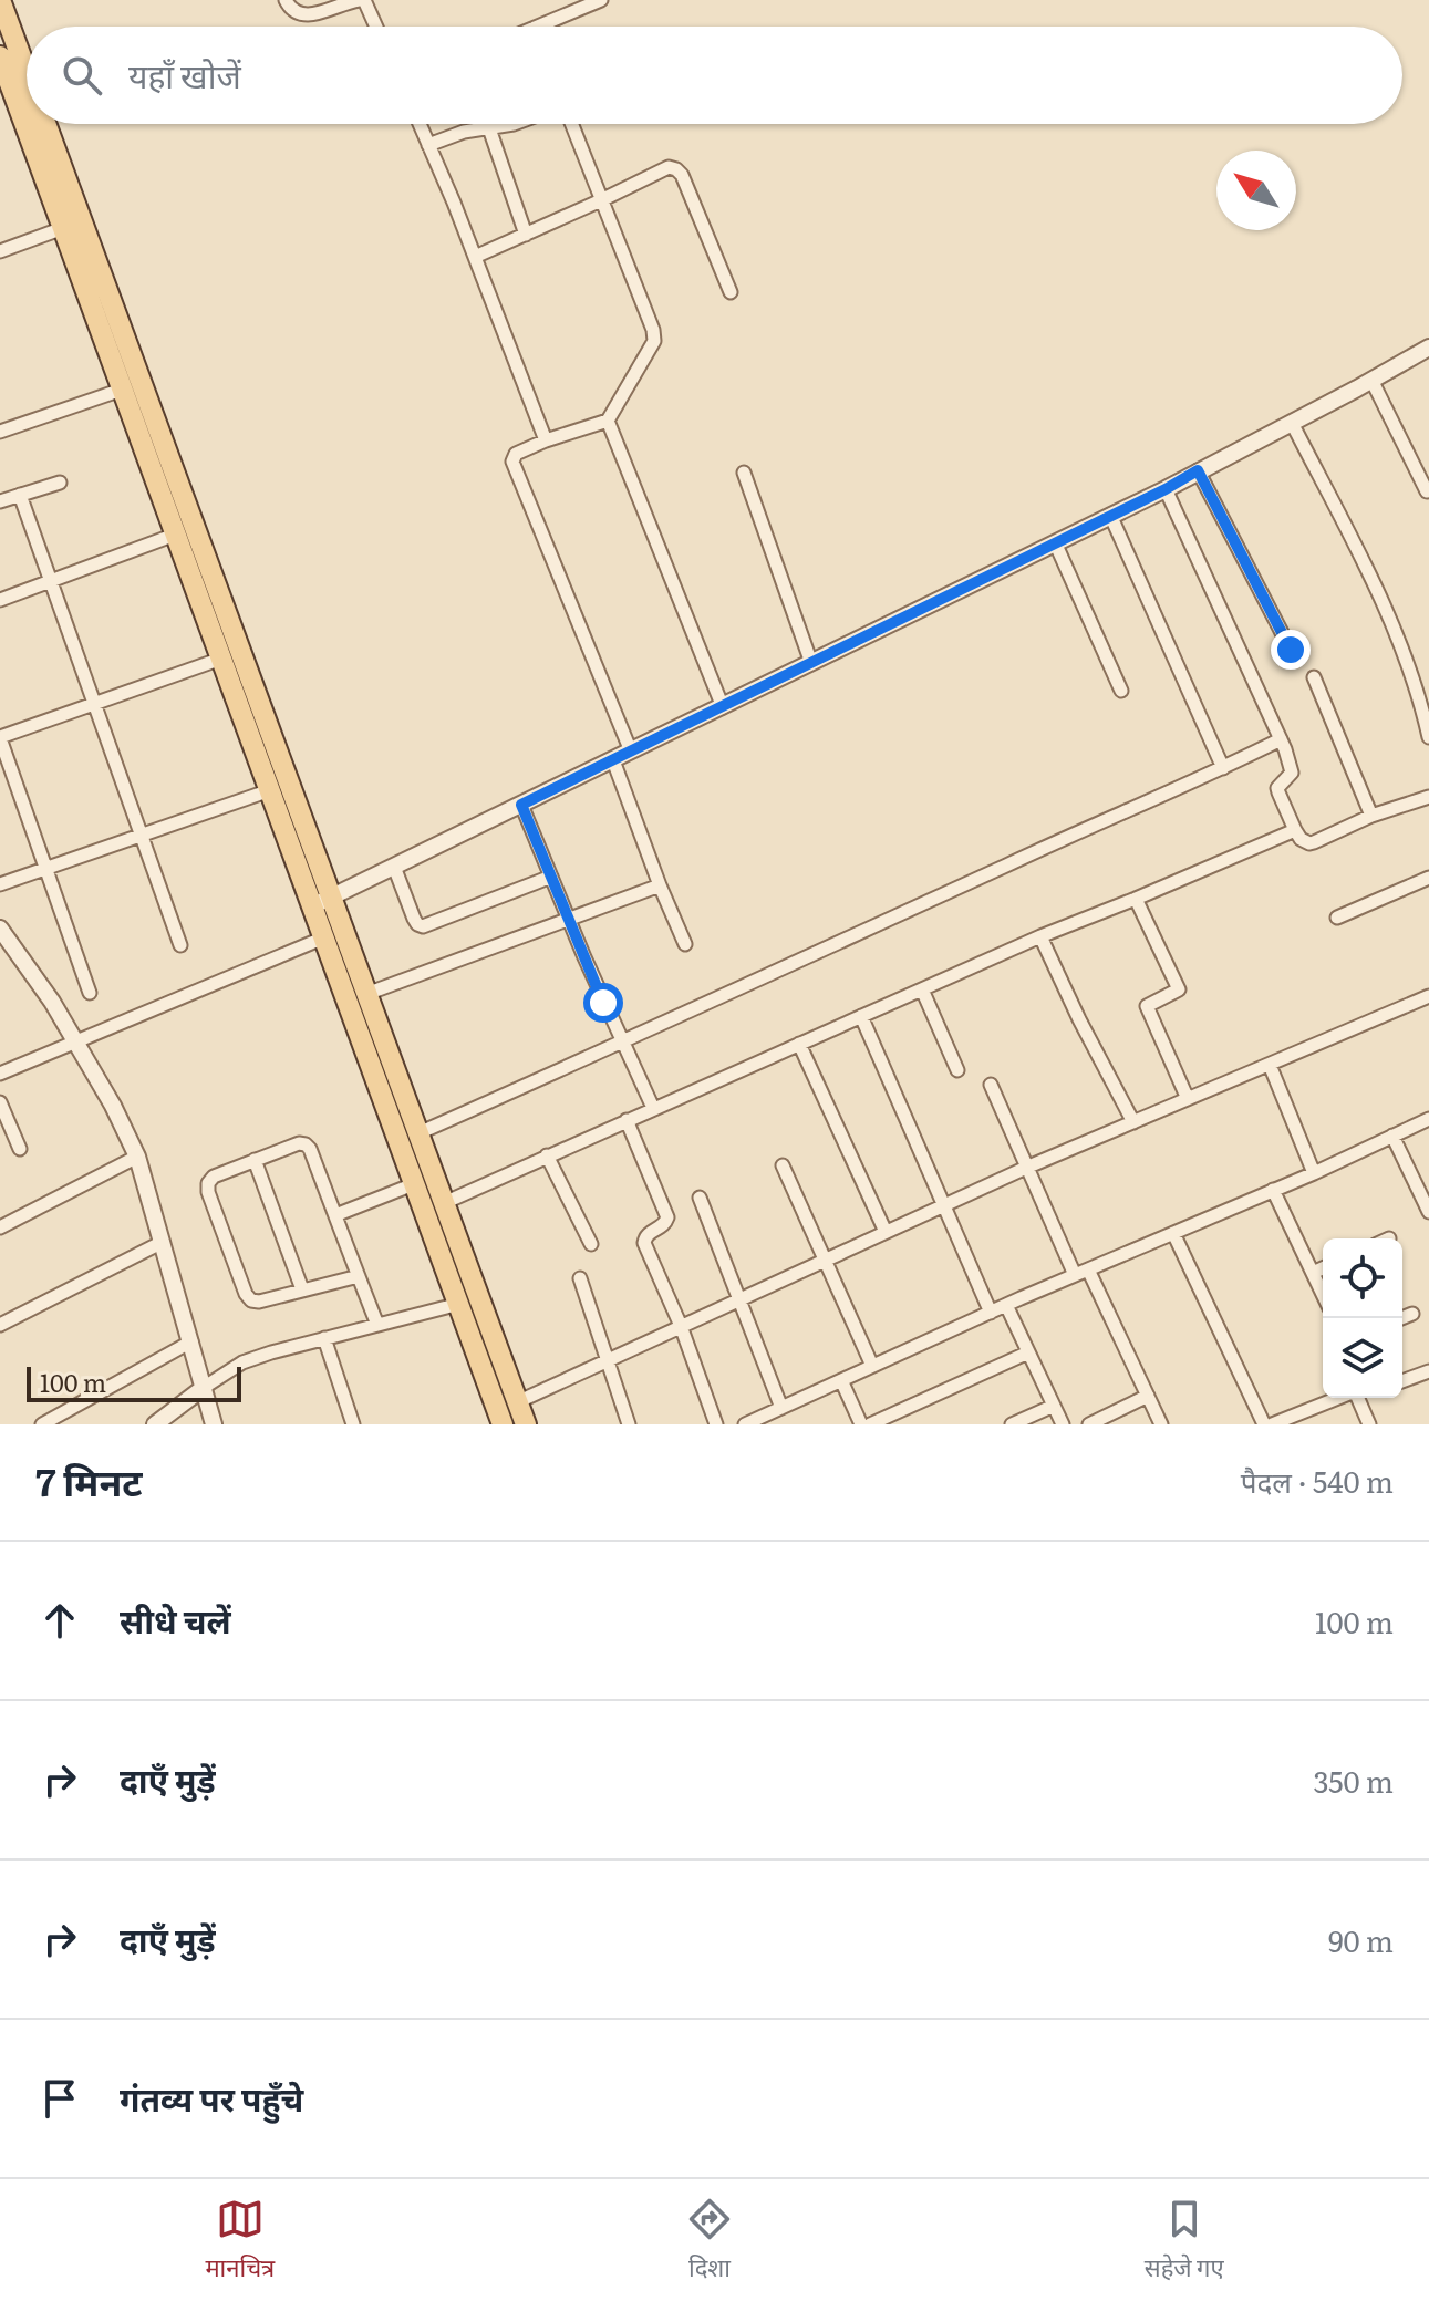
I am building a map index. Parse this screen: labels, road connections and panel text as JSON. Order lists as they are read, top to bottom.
{
  "scale_bar": "100 m",
  "north": "top left",
  "page": {
    "search": "यहाँ खोजें",
    "scale": "100 m",
    "heading": ["7 मिनट", "पैदल · 540 m"],
    "list": [
      ["सीधे चलें", "100 m"],
      ["दाएँ मुड़ें", "350 m"],
      ["दाएँ मुड़ें", "90 m"],
      "गंतव्य पर पहुँचे"
    ],
    "nav": ["मानचित्र", "दिशा", "सहेजे गए"]
  }
}
